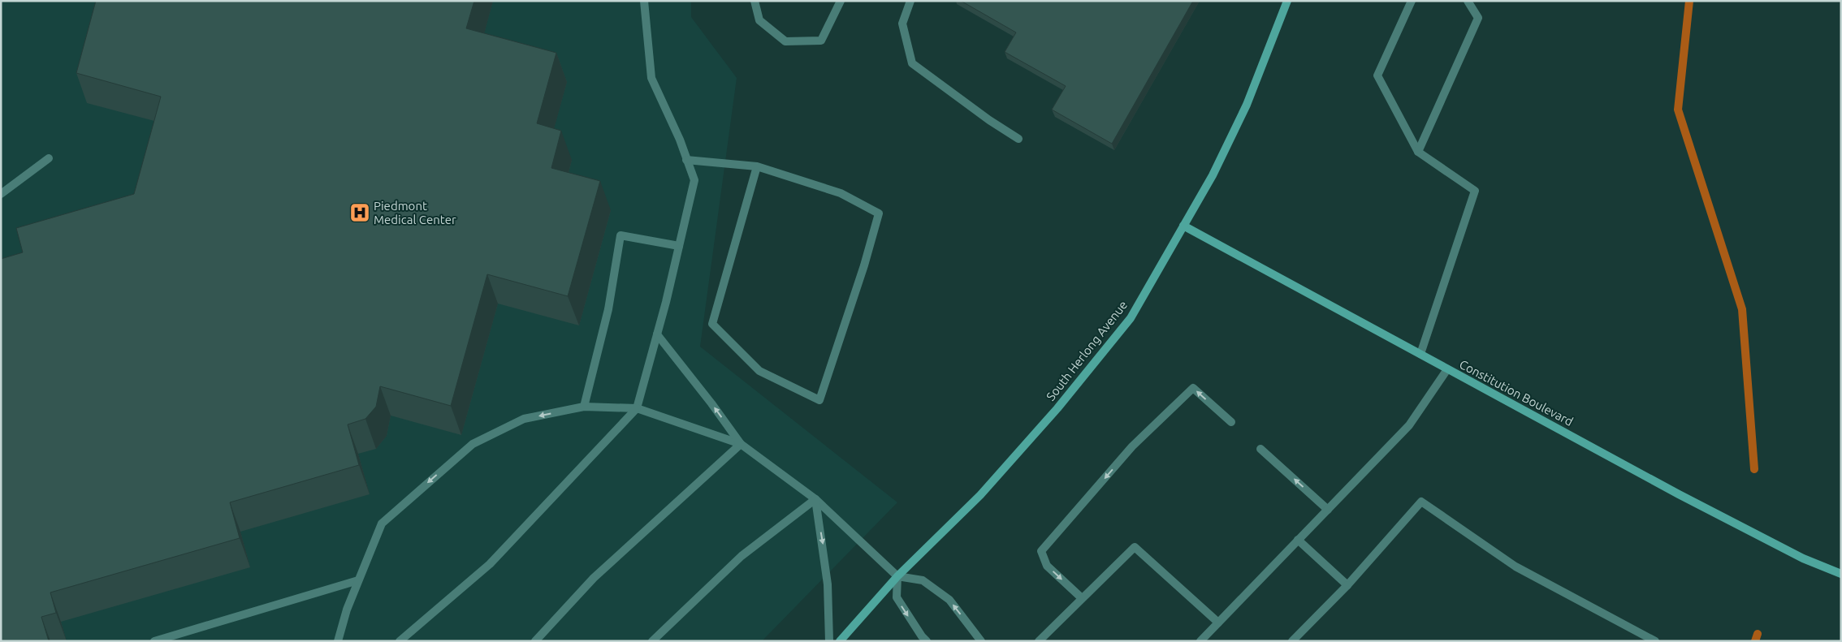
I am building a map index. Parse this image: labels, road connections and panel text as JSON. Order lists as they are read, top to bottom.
{
  "streets": {
    "street": ["South Herlong Avenue", "Constitution Boulevard"]
  },
  "crossings": [
    ["South Herlong Avenue", "Constitution Boulevard"]
  ],
  "places": {
    "hospital": ["Piedmont Medical Center"]
  }
}
